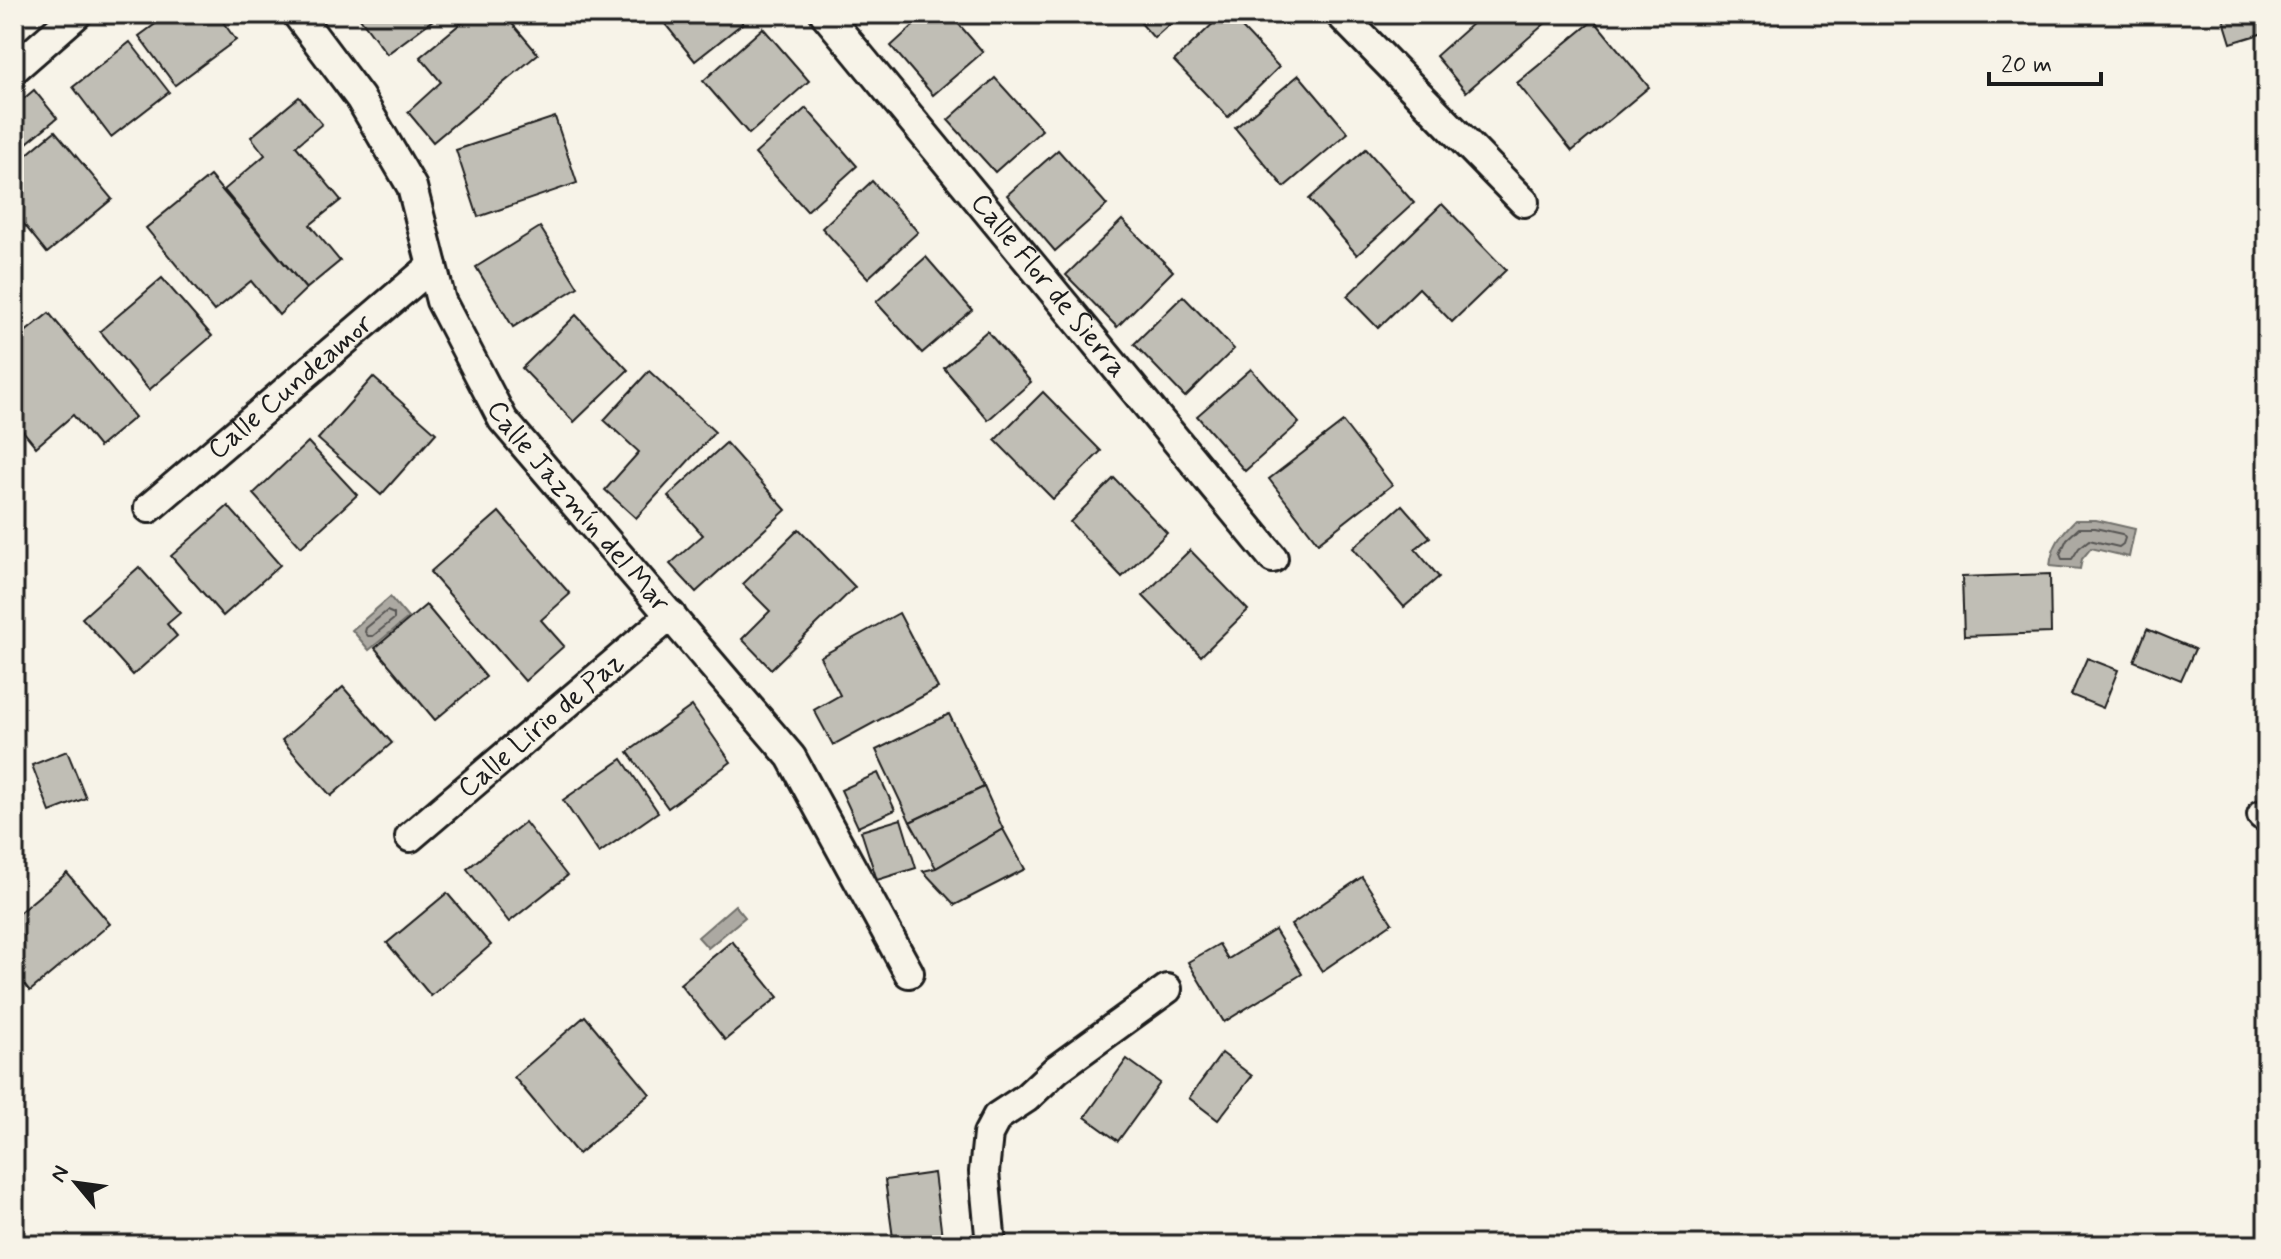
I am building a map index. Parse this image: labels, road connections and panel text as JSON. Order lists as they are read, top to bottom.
{
  "streets": {
    "street": [
      "Calle Flor de Sierra",
      "Calle Cundeamor",
      "Calle Jazmín del Mar",
      "Calle Lirio de Paz"
    ]
  },
  "crossings": [
    ["Calle Cundeamor", "Calle Jazmín del Mar"],
    ["Calle Jazmín del Mar", "Calle Lirio de Paz"]
  ],
  "scale_bar": "20 m",
  "north": "top left"
}
